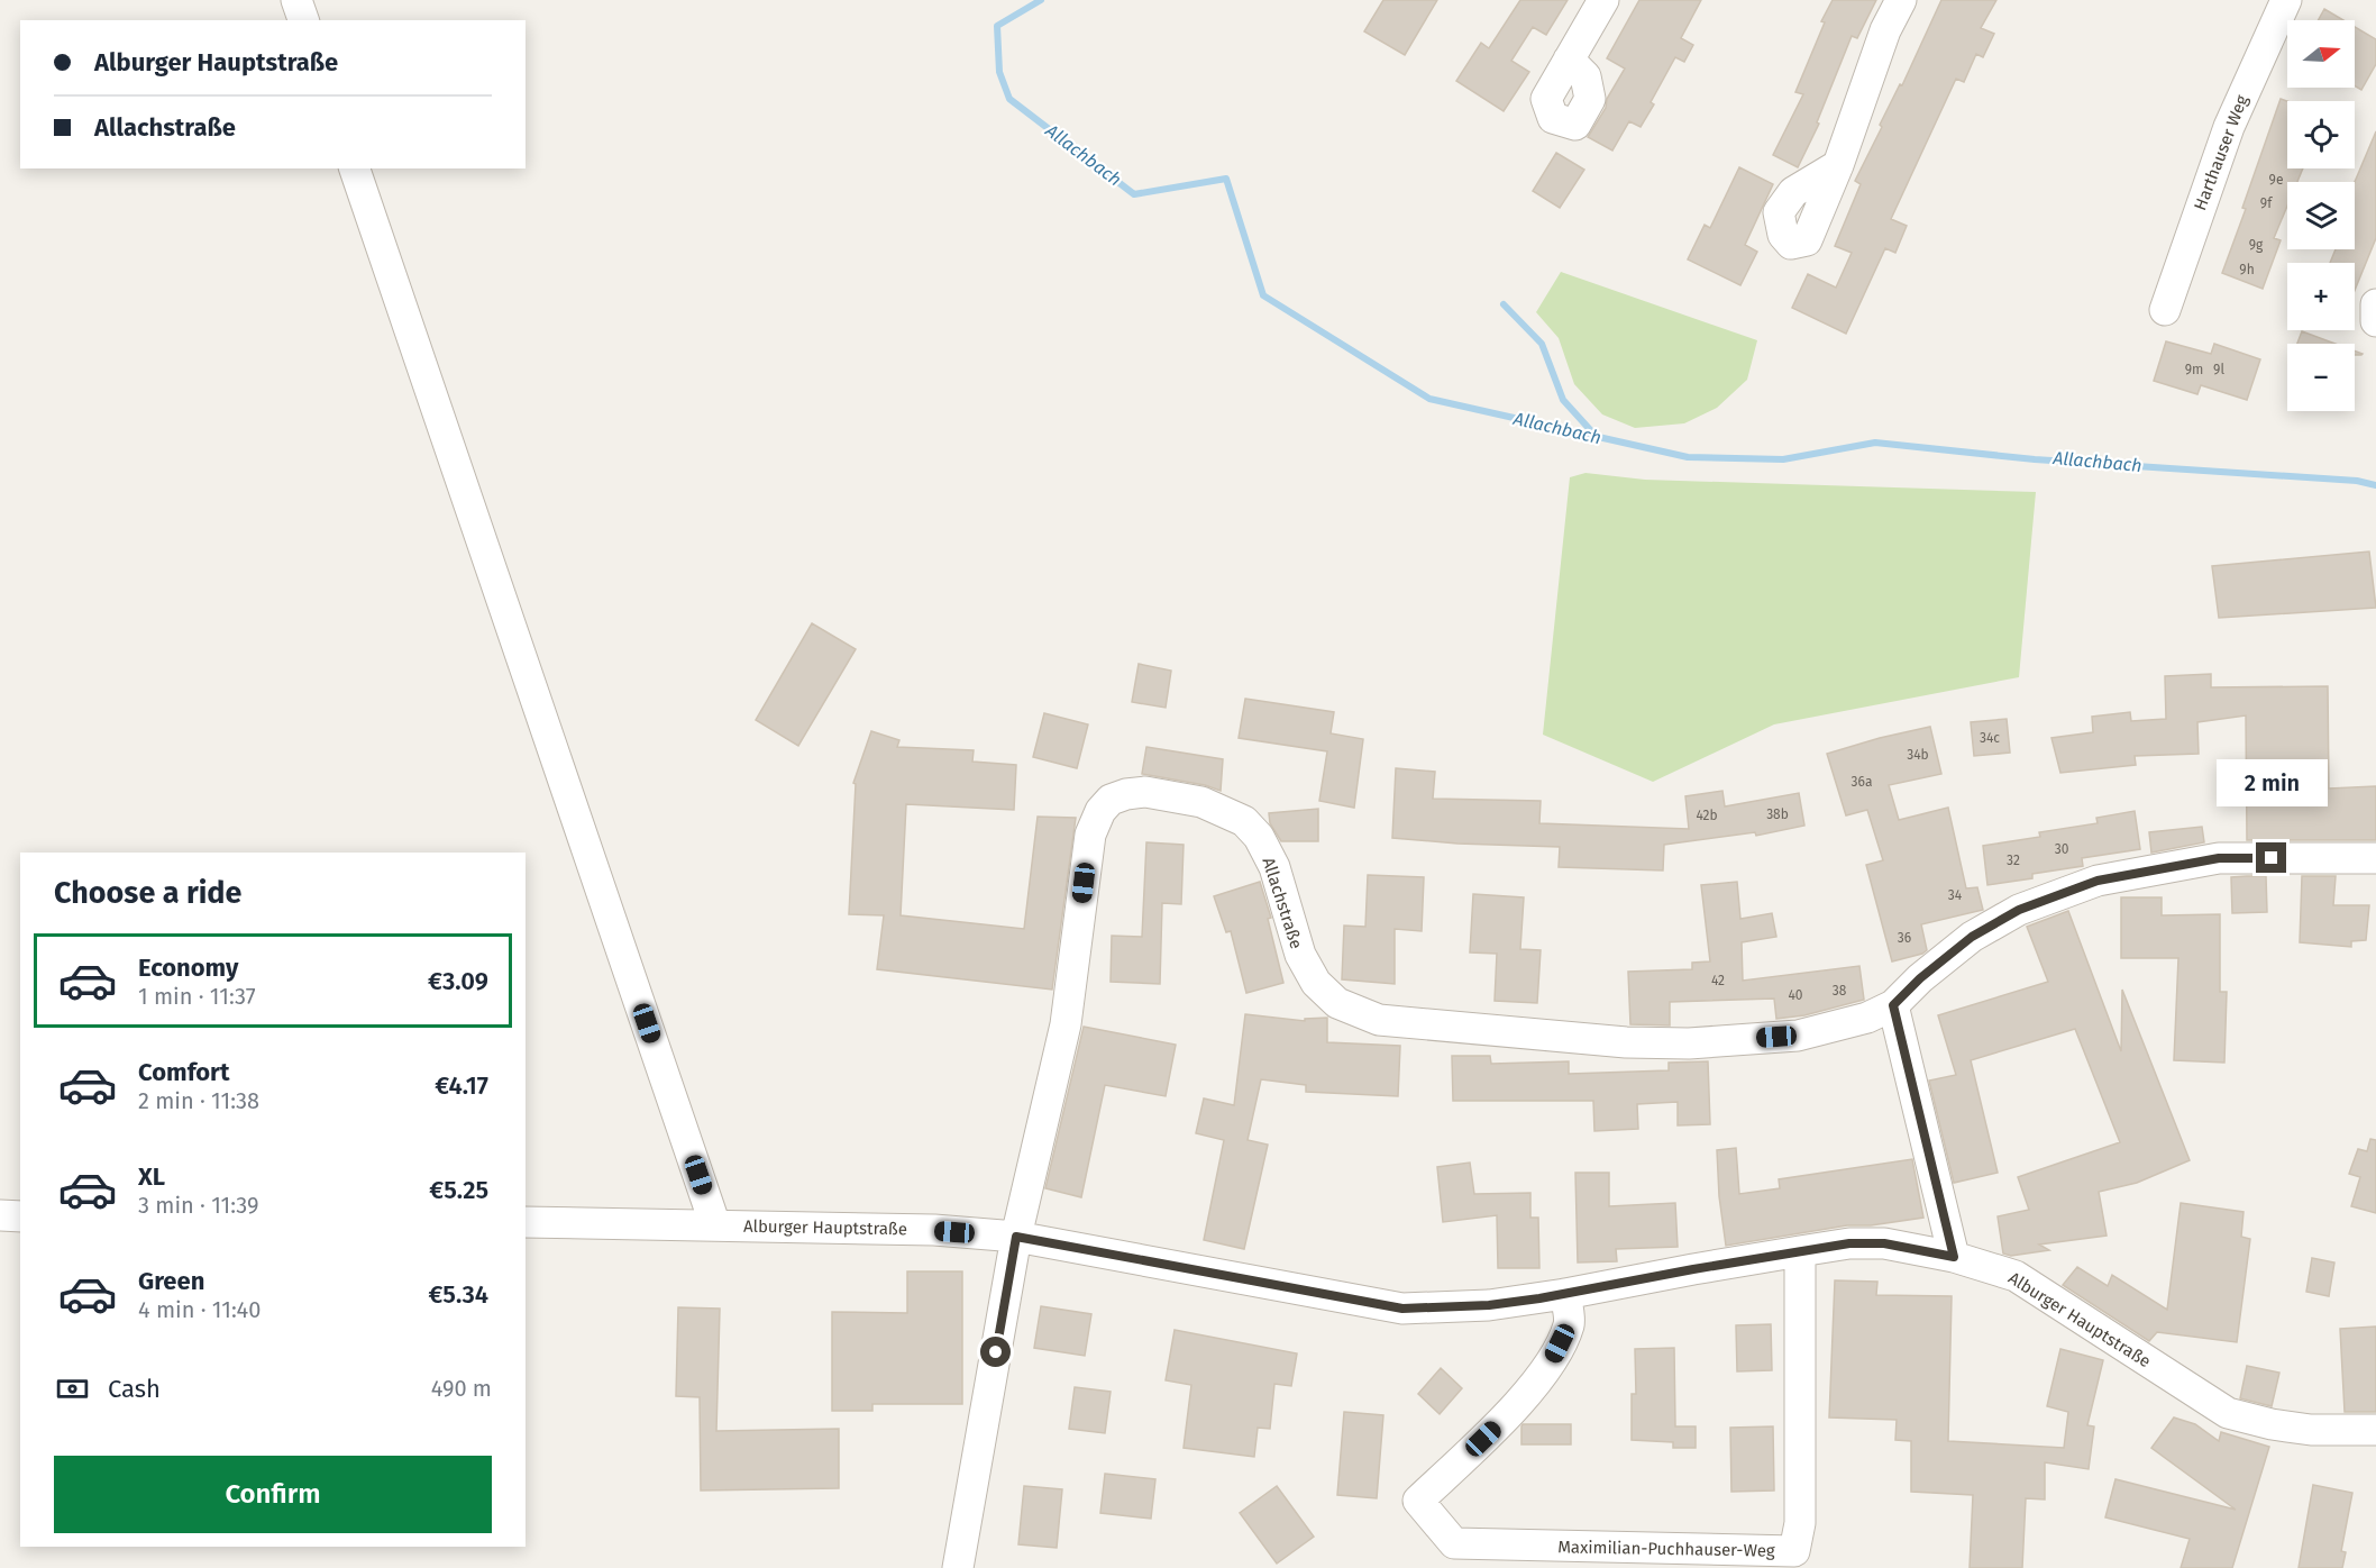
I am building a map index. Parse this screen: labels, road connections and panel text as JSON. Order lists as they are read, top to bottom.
{
  "streets": {
    "street": [
      "Harthauser Weg",
      "Allachstraße",
      "Alburger Hauptstraße",
      "Maximilian-Puchhauser-Weg"
    ]
  },
  "crossings": [
    ["Allachstraße", "Alburger Hauptstraße"],
    ["Alburger Hauptstraße", "Maximilian-Puchhauser-Weg"]
  ],
  "water": ["Allachbach"],
  "house_numbers": [
    "9e",
    "9f",
    "9g",
    "9h",
    "9m",
    "9l",
    "34c",
    "34b",
    "36a",
    "38b",
    "42b",
    "30",
    "32",
    "34",
    "36",
    "42",
    "38",
    "40"
  ],
  "north": "right",
  "page": {
    "map_buttons": ["+", "−"],
    "banner": ["Alburger Hauptstraße", "Allachstraße"],
    "bubble": "2 min",
    "heading": "Choose a ride",
    "list": [
      {
        "name": "Economy",
        "note": "1 min · 11:37",
        "value": "€3.09"
      },
      {
        "name": "Comfort",
        "note": "2 min · 11:38",
        "value": "€4.17"
      },
      {
        "name": "XL",
        "note": "3 min · 11:39",
        "value": "€5.25"
      },
      {
        "name": "Green",
        "note": "4 min · 11:40",
        "value": "€5.34"
      }
    ],
    "pay": ["Cash", "490 m"],
    "buttons": "Confirm"
  }
}
